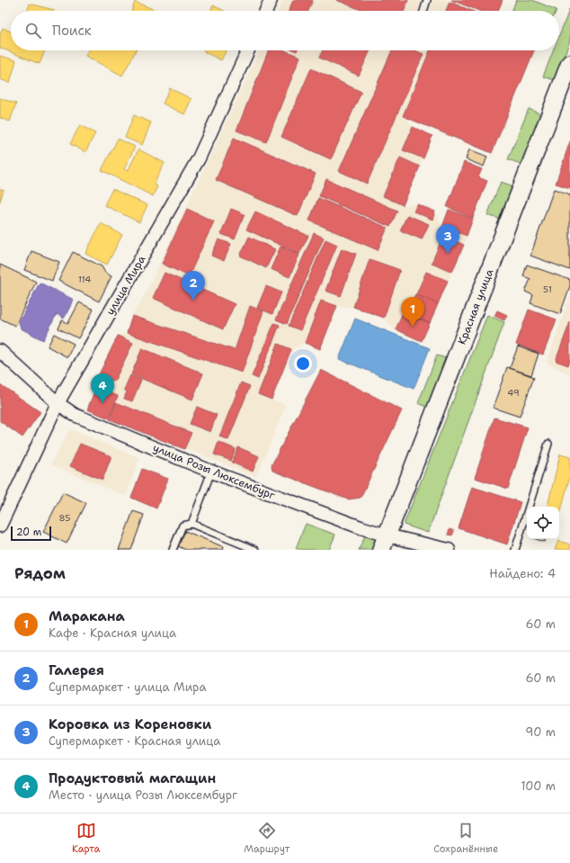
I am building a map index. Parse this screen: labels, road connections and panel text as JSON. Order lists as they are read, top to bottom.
{
  "streets": {
    "main road": ["Красная улица"],
    "street": ["улица Мира", "улица Розы Люксембург"]
  },
  "crossings": [
    ["улица Мира", "улица Розы Люксембург"],
    ["Красная улица", "улица Розы Люксембург"]
  ],
  "house_numbers": [
    "114",
    "51",
    "49",
    "85"
  ],
  "scale_bar": "20 m",
  "page": {
    "search": "Поиск",
    "pins": [
      "3",
      "2",
      "1",
      "4"
    ],
    "scale": "20 m",
    "heading": ["Рядом", "Найдено: 4"],
    "list": [
      {
        "mark": "1",
        "name": "Маракана",
        "note": "Кафе · Красная улица",
        "value": "60 m"
      },
      {
        "mark": "2",
        "name": "Галерея",
        "note": "Супермаркет · улица Мира",
        "value": "60 m"
      },
      {
        "mark": "3",
        "name": "Коровка из Кореновки",
        "note": "Супермаркет · Красная улица",
        "value": "90 m"
      },
      {
        "mark": "4",
        "name": "Продуктовый магащин",
        "note": "Место · улица Розы Люксембург",
        "value": "100 m"
      }
    ],
    "nav": ["Карта", "Маршрут", "Сохранённые"]
  }
}
